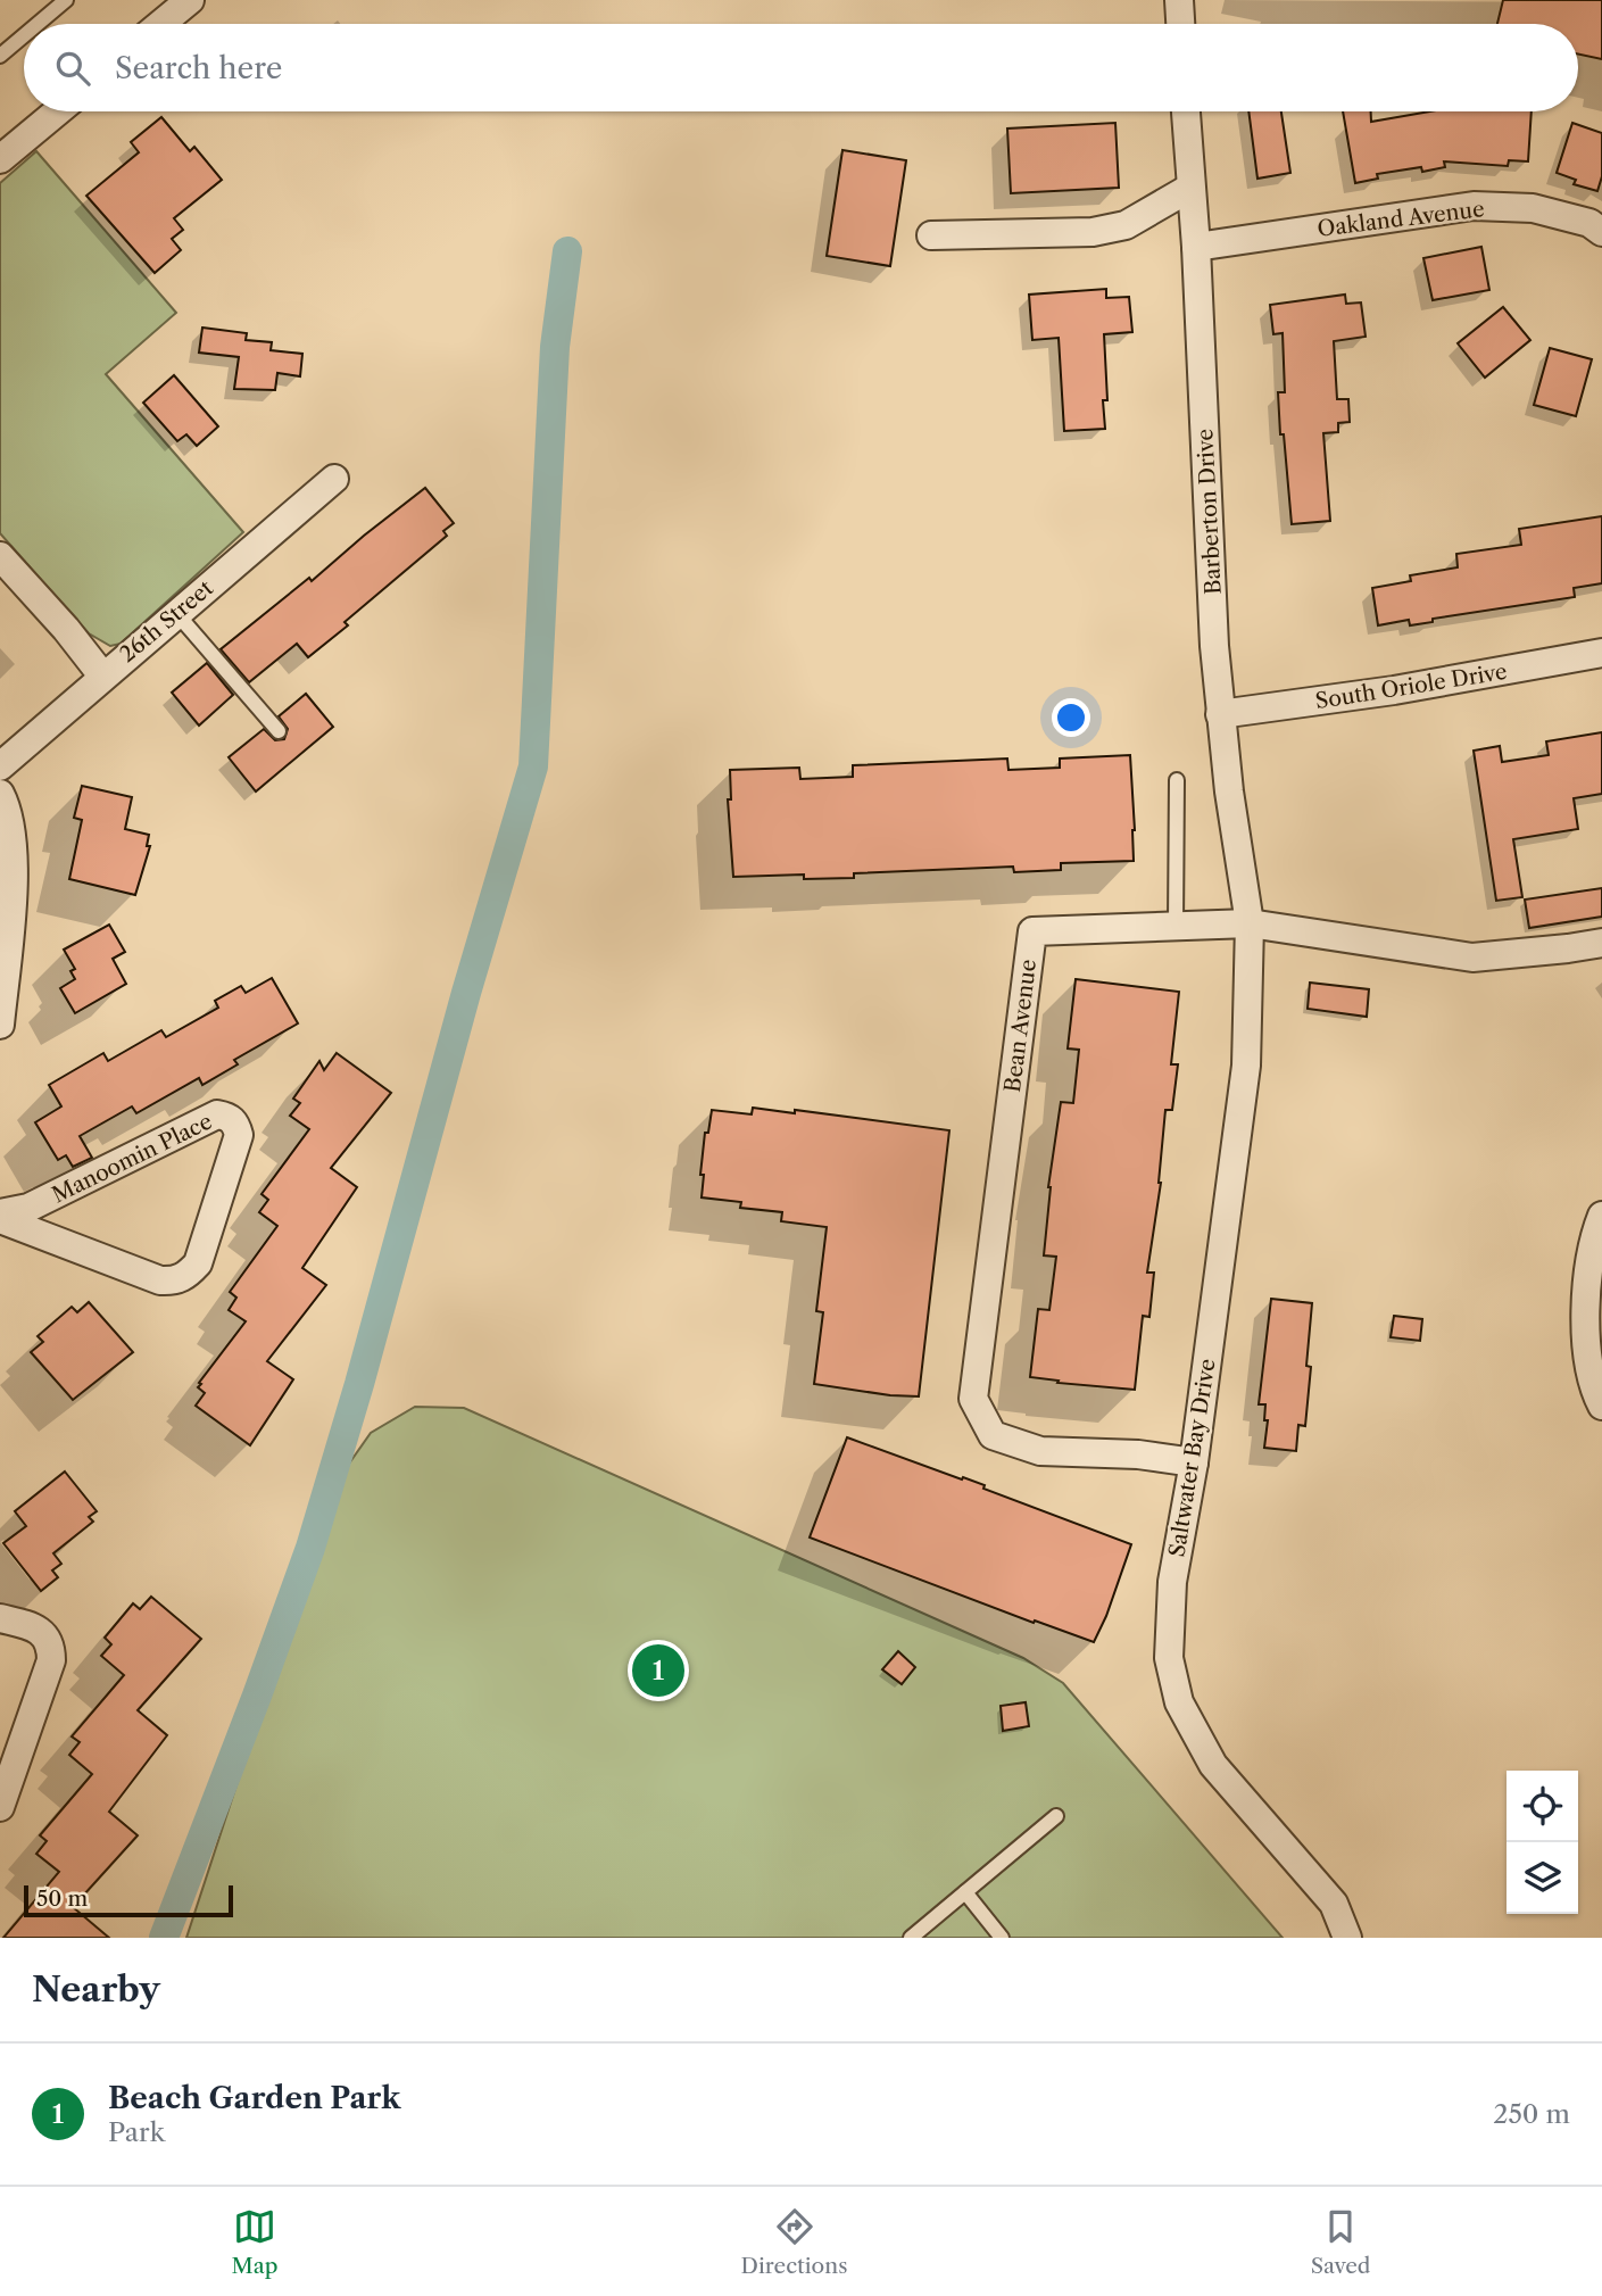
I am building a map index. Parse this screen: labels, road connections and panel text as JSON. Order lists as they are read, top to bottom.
{
  "streets": {
    "street": [
      "Oakland Avenue",
      "Barberton Drive",
      "26th Street",
      "South Oriole Drive",
      "Bean Avenue",
      "Manoomin Place",
      "Saltwater Bay Drive"
    ]
  },
  "crossings": [
    ["Oakland Avenue", "Barberton Drive"],
    ["Barberton Drive", "South Oriole Drive"],
    ["Barberton Drive", "Bean Avenue"],
    ["Barberton Drive", "Saltwater Bay Drive"],
    ["Bean Avenue", "Saltwater Bay Drive"]
  ],
  "scale_bar": "50 m",
  "page": {
    "search": "Search here",
    "pins": "1",
    "scale": "50 m",
    "heading": "Nearby",
    "list": [
      {
        "mark": "1",
        "name": "Beach Garden Park",
        "note": "Park",
        "value": "250 m"
      }
    ],
    "nav": ["Map", "Directions", "Saved"]
  }
}
